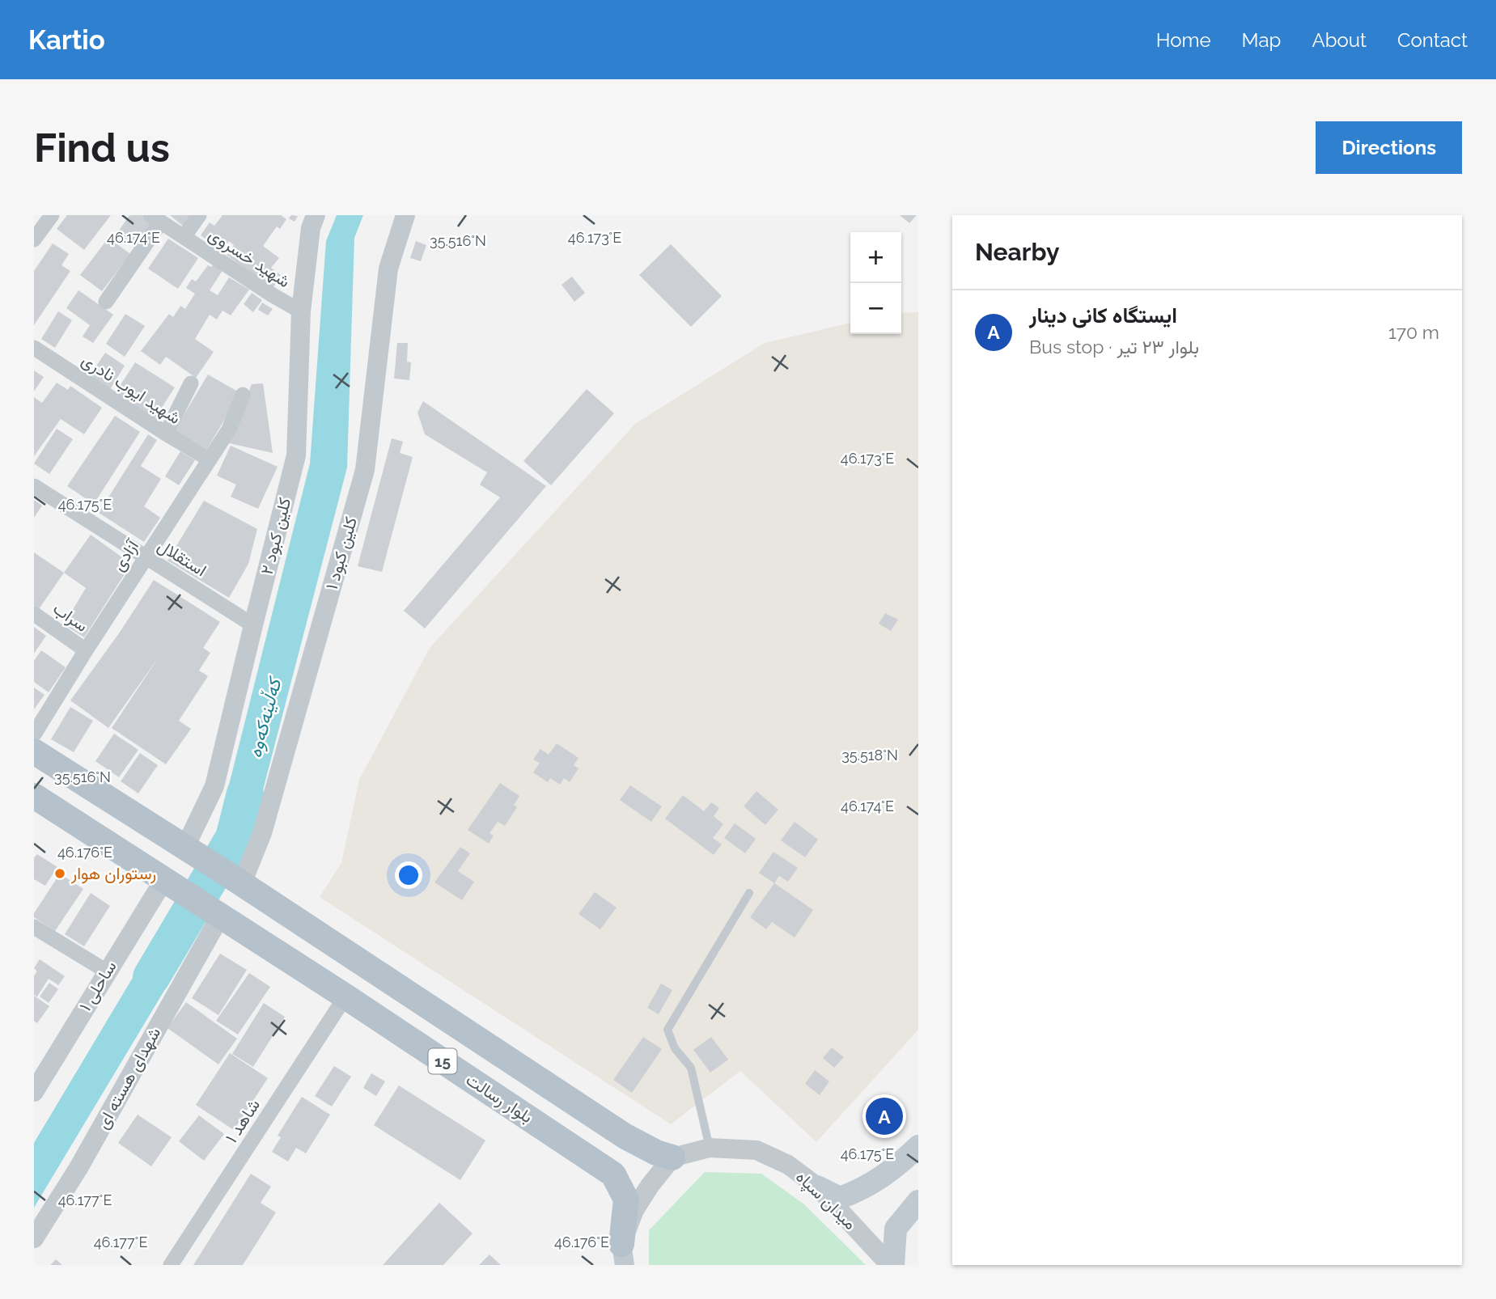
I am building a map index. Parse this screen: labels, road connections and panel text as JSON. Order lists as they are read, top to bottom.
{
  "streets": {
    "main road": ["15", "بلوار رسالت"],
    "street": [
      "شهید خسروی",
      "شهید ایوب نادری",
      "کلین کبود ۲",
      "کلین کبود ۱",
      "آزادی",
      "استقلال",
      "سراب",
      "ساحلی ۱",
      "شهدای هسته ای",
      "شاهد ۱",
      "میدان سپاه"
    ]
  },
  "crossings": [
    ["شهید خسروی", "کلین کبود ۲"],
    ["شهید ایوب نادری", "آزادی"],
    ["کلین کبود ۲", "استقلال"],
    ["کلین کبود ۲", "15"],
    ["کلین کبود ۱", "15"],
    ["آزادی", "استقلال"],
    ["آزادی", "سراب"],
    ["ساحلی ۱", "15"],
    ["15", "شهدای هسته ای"],
    ["15", "بلوار رسالت"],
    ["15", "میدان سپاه"],
    ["شهدای هسته ای", "بلوار رسالت"],
    ["بلوار رسالت", "شاهد ۱"]
  ],
  "water": ["کەڵینەکەوە"],
  "places": ["رستوران هوار"],
  "page": {
    "header": "Kartio",
    "nav": [
      "Home",
      "Map",
      "About",
      "Contact"
    ],
    "buttons": "Directions",
    "title": "Find us",
    "heading": "Nearby",
    "map_buttons": ["+", "−"],
    "list": [
      {
        "mark": "A",
        "name": "ایستگاه کانی دینار",
        "note": "Bus stop · بلوار ۲۳ تیر",
        "value": "170 m"
      }
    ],
    "pins": "A"
  },
  "coordinates": [
    "46.174°E",
    "46.173°E",
    "35.516°N",
    "46.175°E",
    "35.518°N",
    "46.176°E",
    "46.177°E"
  ]
}
